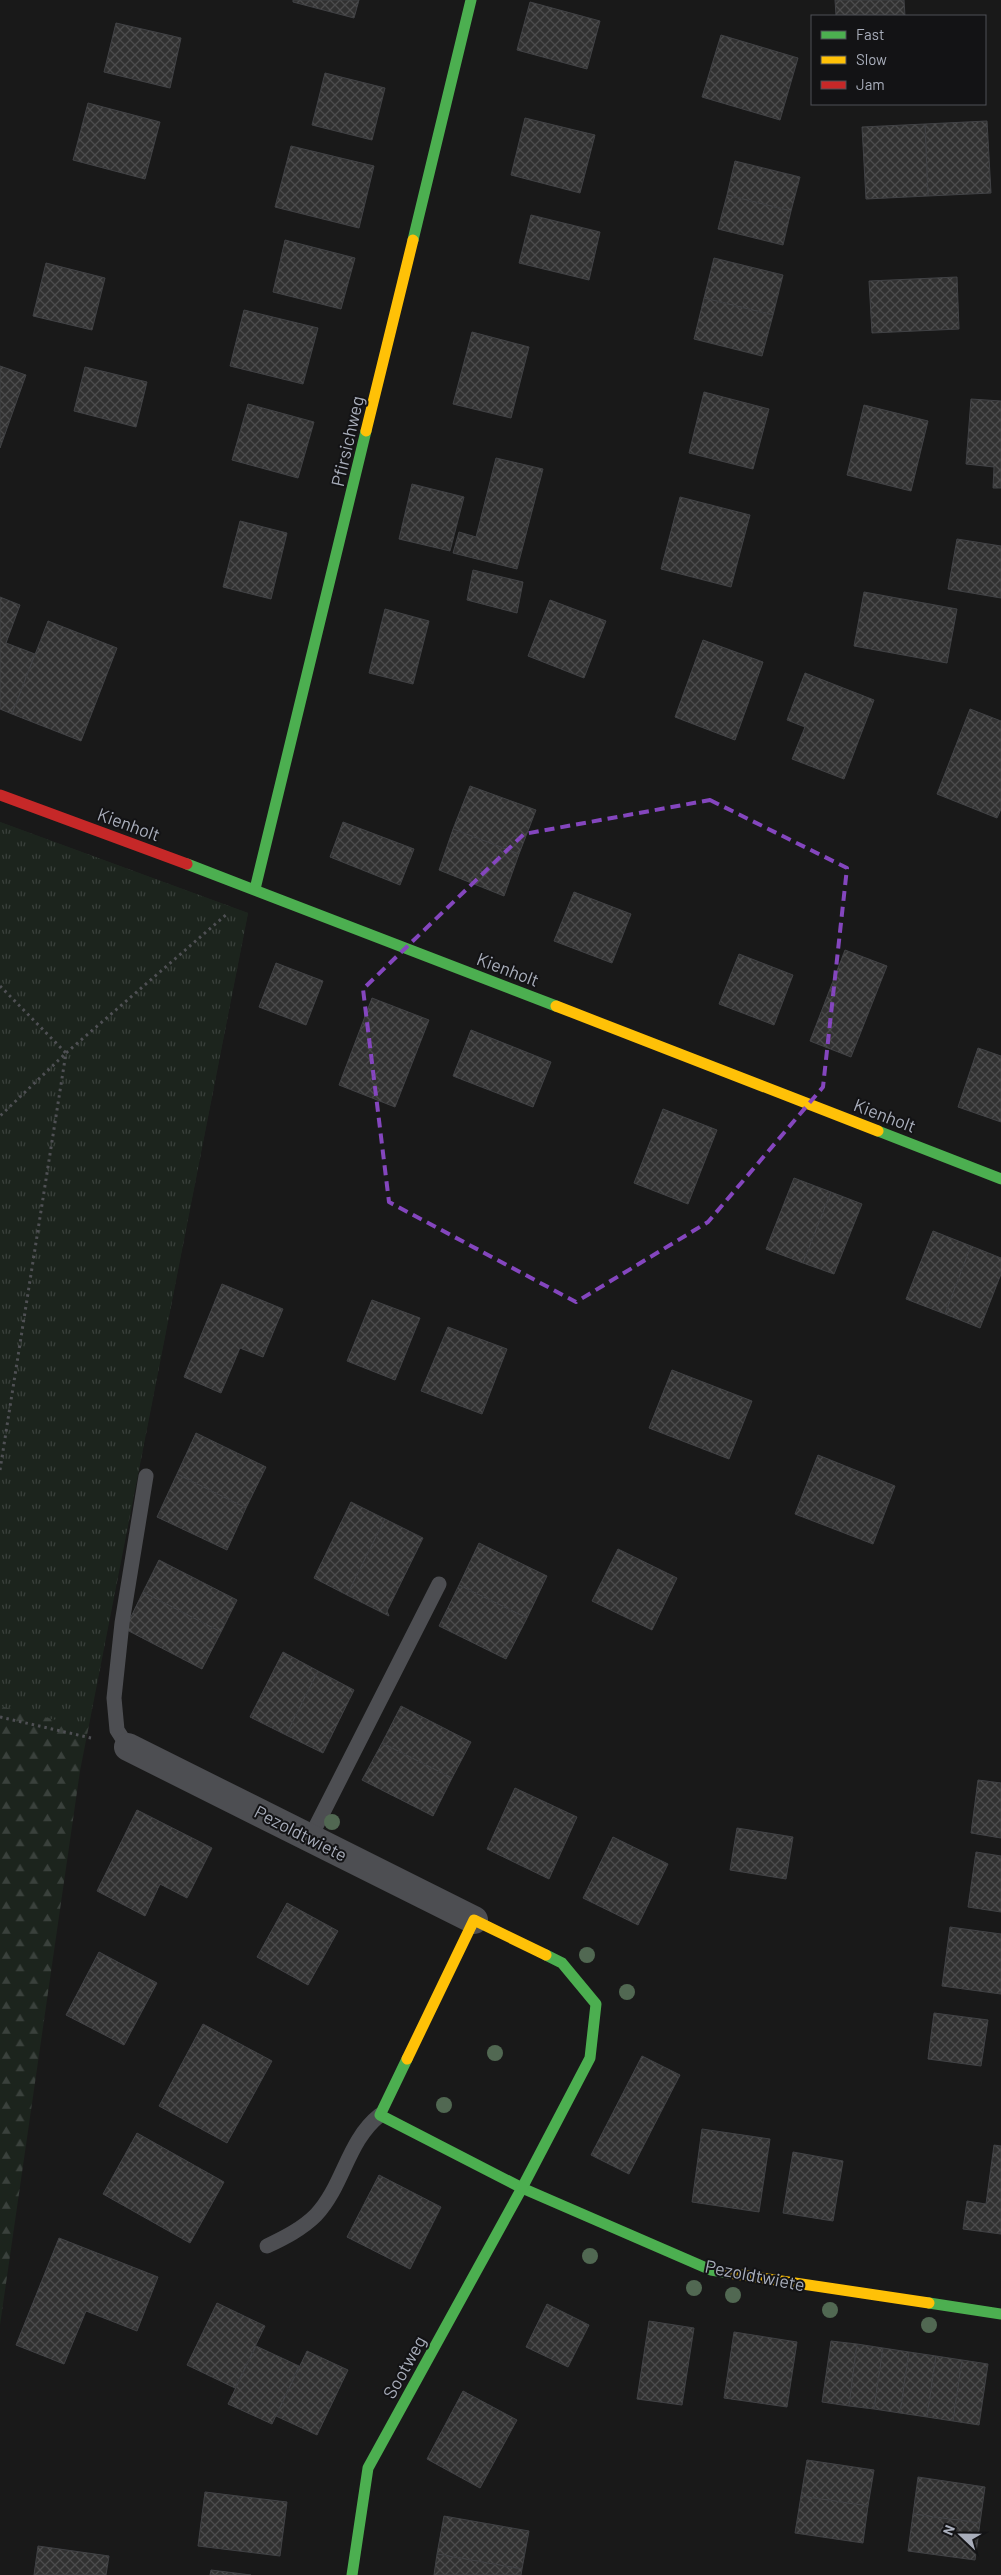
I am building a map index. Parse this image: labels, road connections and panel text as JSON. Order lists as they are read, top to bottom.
{
  "streets": {
    "street": [
      "Pfirsichweg",
      "Kienholt",
      "Pezoldtwiete",
      "Sootweg"
    ]
  },
  "crossings": [
    ["Pfirsichweg", "Kienholt"],
    ["Pezoldtwiete", "Sootweg"]
  ],
  "legend": ["Fast", "Slow", "Jam"],
  "north": "left"
}
